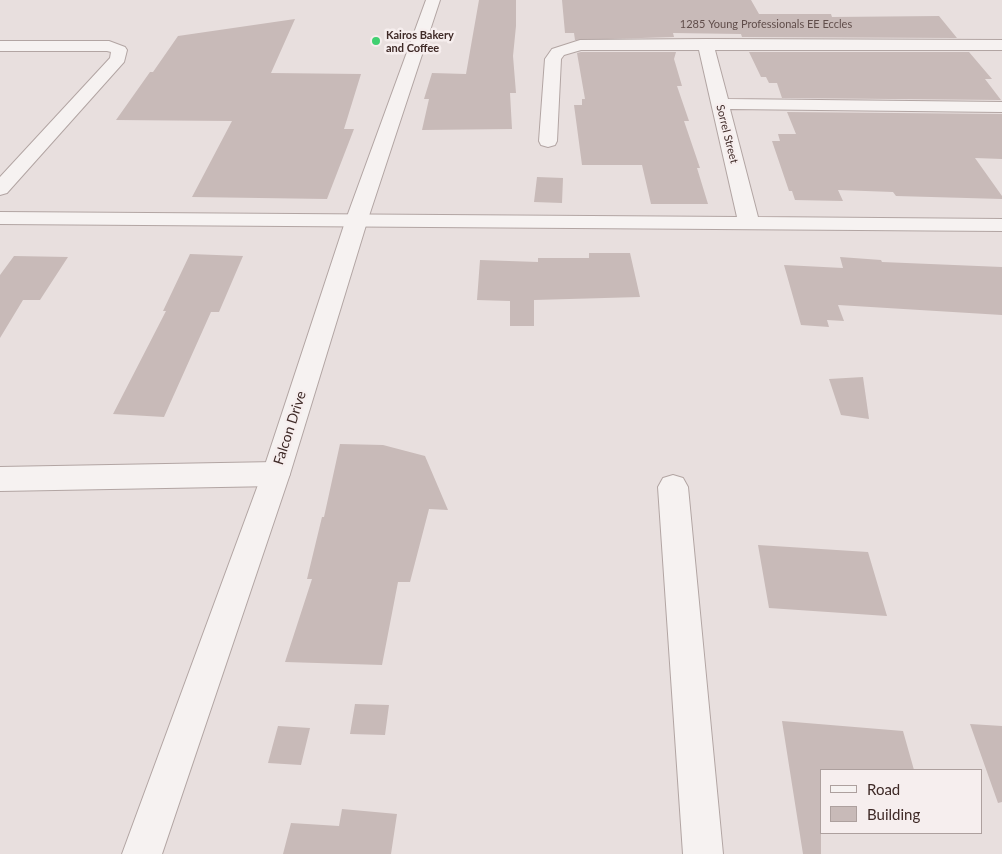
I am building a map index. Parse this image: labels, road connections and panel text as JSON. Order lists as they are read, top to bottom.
{
  "streets": {
    "street": ["Sorrel Street", "Falcon Drive"]
  },
  "places": ["Kairos Bakery and Coffee"],
  "house_numbers": ["1285 Young Professionals EE Eccles"],
  "legend": ["Road", "Building"]
}
